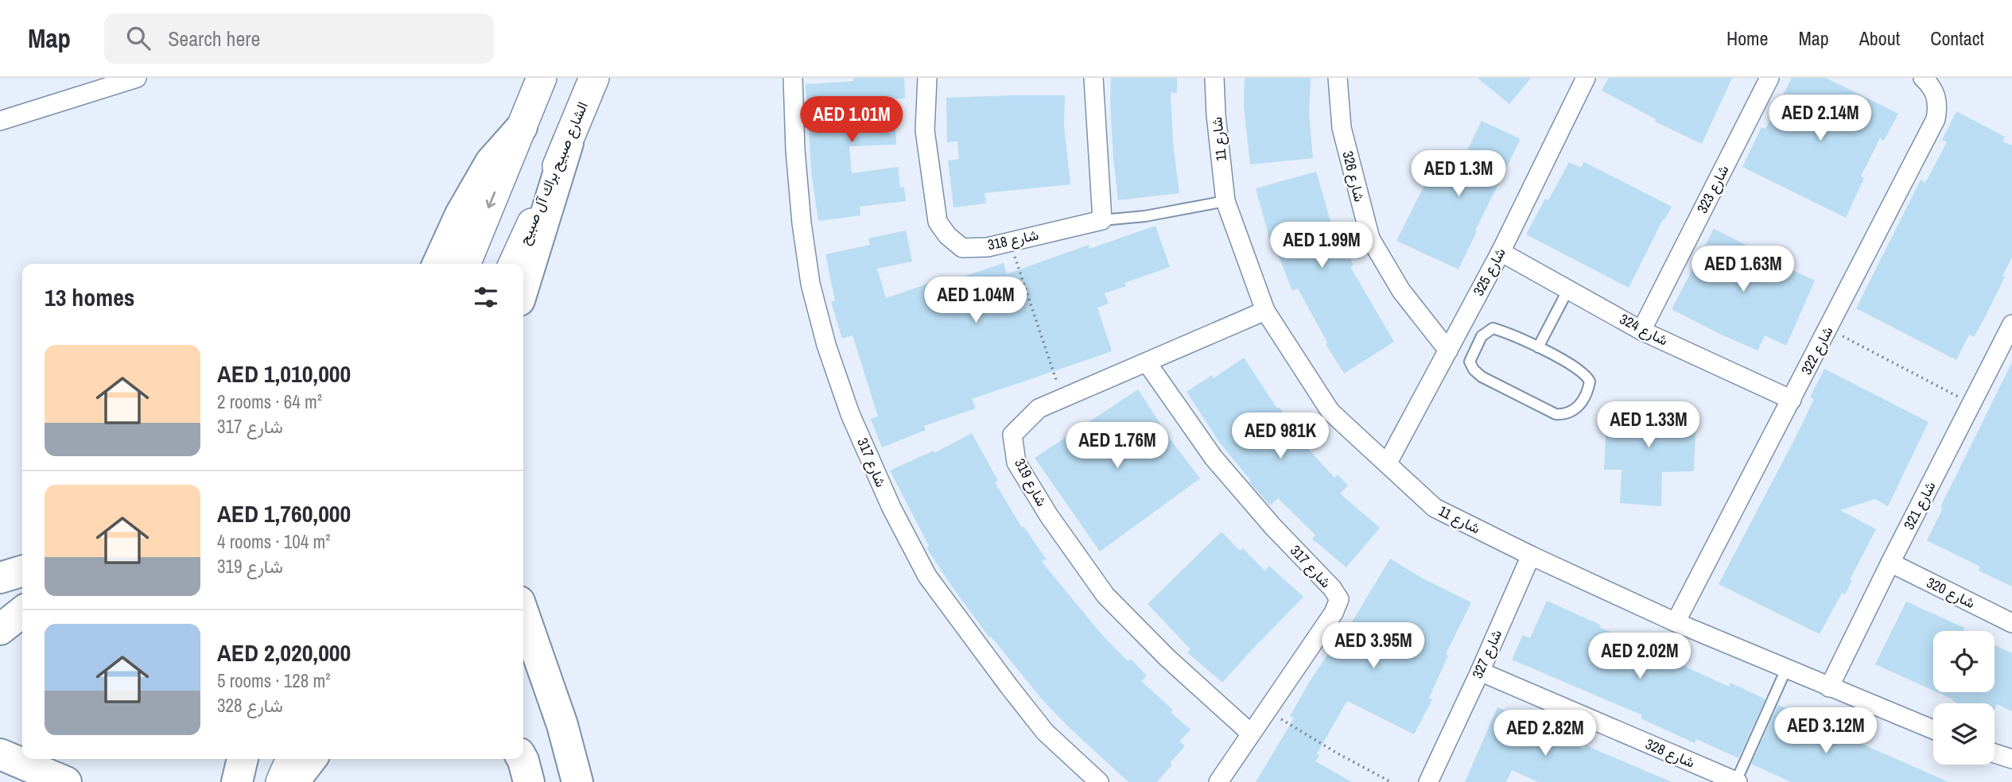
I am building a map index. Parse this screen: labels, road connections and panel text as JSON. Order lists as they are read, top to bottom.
{
  "streets": {
    "main road": ["الشارع صبيح براك آل صبيح"],
    "street": [
      "شارع 11",
      "شارع 326",
      "شارع 323",
      "شارع 318",
      "شارع 325",
      "شارع 324",
      "شارع 322",
      "شارع 317",
      "شارع 319",
      "شارع 321",
      "شارع 320",
      "شارع 327",
      "شارع 328"
    ]
  },
  "crossings": [
    ["شارع 11", "شارع 325"],
    ["شارع 11", "شارع 322"],
    ["شارع 11", "شارع 319"],
    ["شارع 11", "شارع 321"],
    ["شارع 11", "شارع 327"],
    ["شارع 326", "شارع 325"],
    ["شارع 323", "شارع 324"],
    ["شارع 325", "شارع 324"],
    ["شارع 324", "شارع 322"],
    ["شارع 317", "شارع 319"],
    ["شارع 321", "شارع 320"],
    ["شارع 327", "شارع 328"]
  ],
  "page": {
    "header": "Map",
    "search": "Search here",
    "nav": [
      "Home",
      "Map",
      "About",
      "Contact"
    ],
    "price": [
      "AED 2.14M",
      "AED 1.01M",
      "AED 1.3M",
      "AED 1.99M",
      "AED 1.63M",
      "AED 1.04M",
      "AED 1.33M",
      "AED 981K",
      "AED 1.76M",
      "AED 3.95M",
      "AED 2.02M",
      "AED 3.12M",
      "AED 2.82M"
    ],
    "heading": "13 homes",
    "list": [
      {
        "name": "AED 1,010,000",
        "note": "2 rooms · 64 m² · شارع 317"
      },
      {
        "name": "AED 1,760,000",
        "note": "4 rooms · 104 m² · شارع 319"
      },
      {
        "name": "AED 2,020,000",
        "note": "5 rooms · 128 m² · شارع 328"
      }
    ]
  }
}
